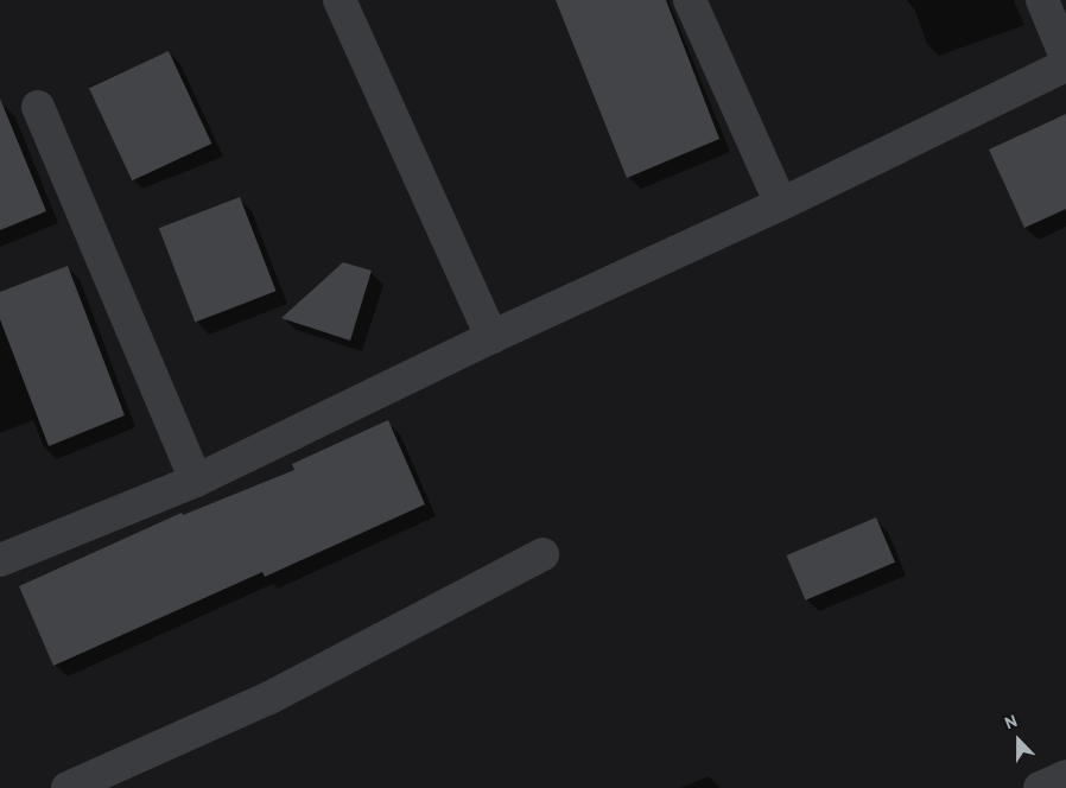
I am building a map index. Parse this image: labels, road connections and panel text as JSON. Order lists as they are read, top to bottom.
{
  "north": "top"
}
